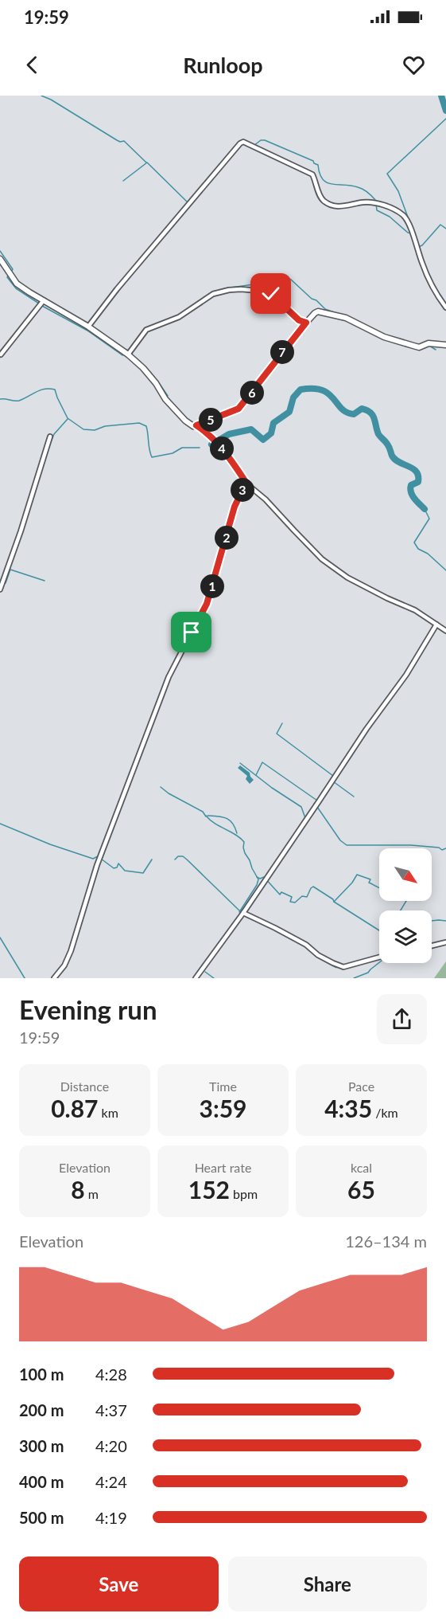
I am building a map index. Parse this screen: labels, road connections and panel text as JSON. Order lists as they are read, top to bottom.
{
  "north": "bottom right",
  "page": {
    "status": "19:59",
    "header": "Runloop",
    "pins": [
      "7",
      "6",
      "5",
      "4",
      "3",
      "2",
      "1"
    ],
    "heading": ["Evening run", "19:59"],
    "stats": [
      ["Distance", "0.87 km"],
      ["Time", "3:59"],
      ["Pace", "4:35 /km"],
      ["Elevation", "8 m"],
      ["Heart rate", "152 bpm"],
      ["kcal", "65"]
    ],
    "chart": ["Elevation", "126–134 m"],
    "list": [
      {
        "name": "100 m",
        "note": "4:28"
      },
      {
        "name": "200 m",
        "note": "4:37"
      },
      {
        "name": "300 m",
        "note": "4:20"
      },
      {
        "name": "400 m",
        "note": "4:24"
      },
      {
        "name": "500 m",
        "note": "4:19"
      }
    ],
    "buttons": ["Save", "Share"]
  }
}
